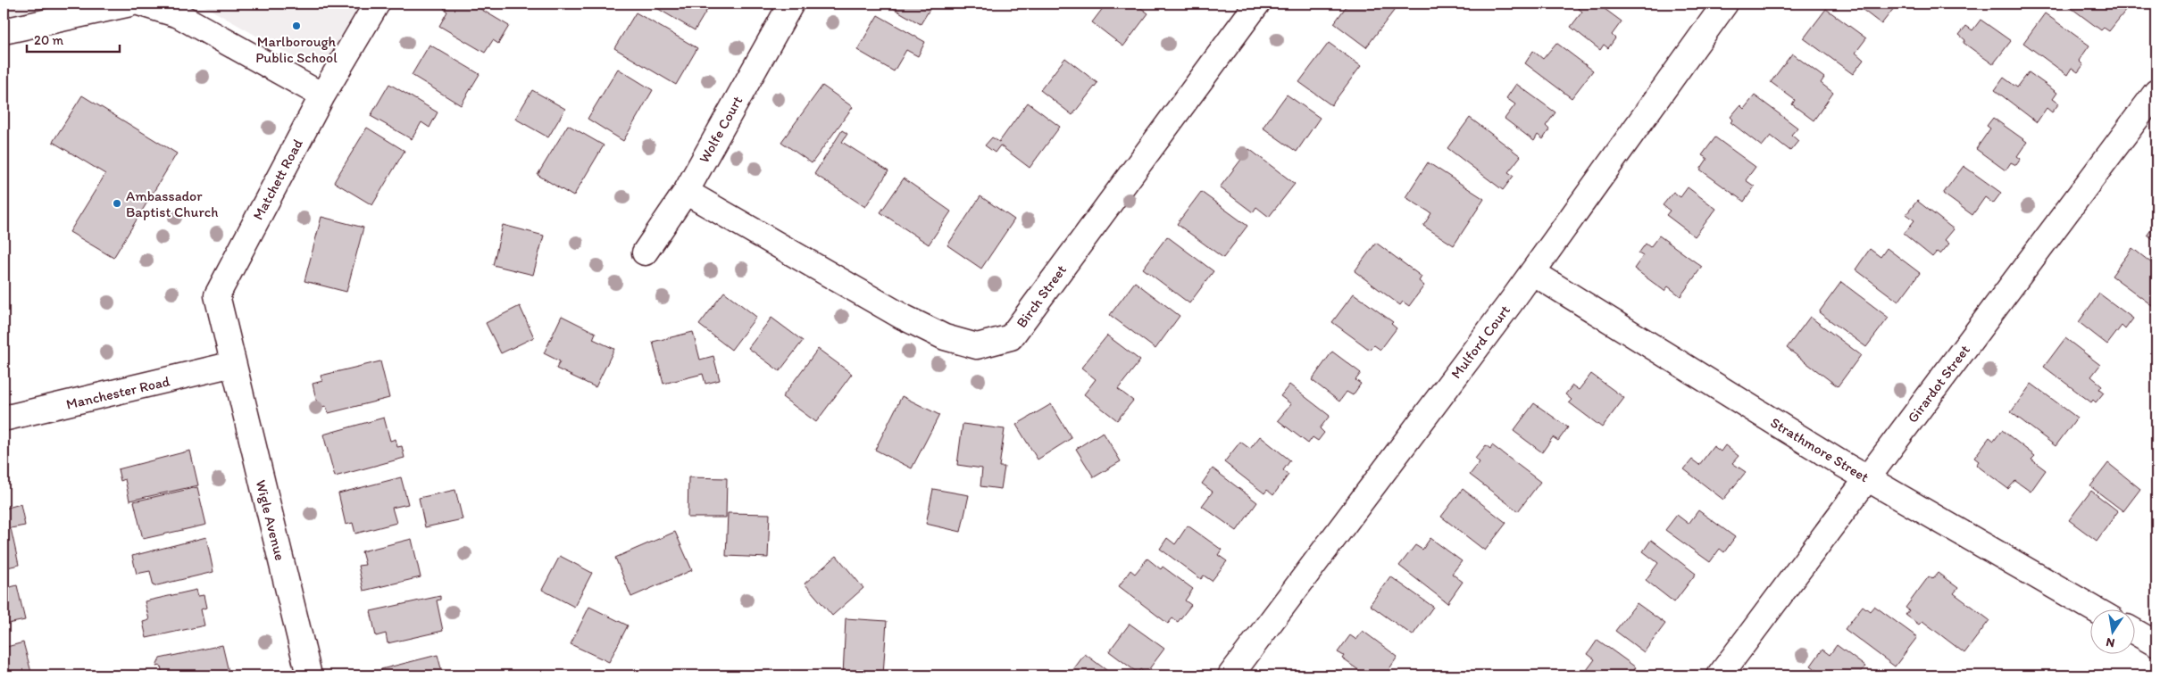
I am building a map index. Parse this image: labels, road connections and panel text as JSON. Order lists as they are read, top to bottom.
{
  "streets": {
    "street": [
      "Wolfe Court",
      "Matchett Road",
      "Birch Street",
      "Mulford Court",
      "Girardot Street",
      "Manchester Road",
      "Strathmore Street",
      "Wigle Avenue"
    ]
  },
  "crossings": [
    ["Wolfe Court", "Birch Street"],
    ["Matchett Road", "Manchester Road"],
    ["Matchett Road", "Wigle Avenue"],
    ["Mulford Court", "Strathmore Street"],
    ["Girardot Street", "Strathmore Street"],
    ["Manchester Road", "Wigle Avenue"]
  ],
  "places": ["Marlborough Public School", "Ambassador Baptist Church"],
  "scale_bar": "20 m",
  "north": "bottom"
}
